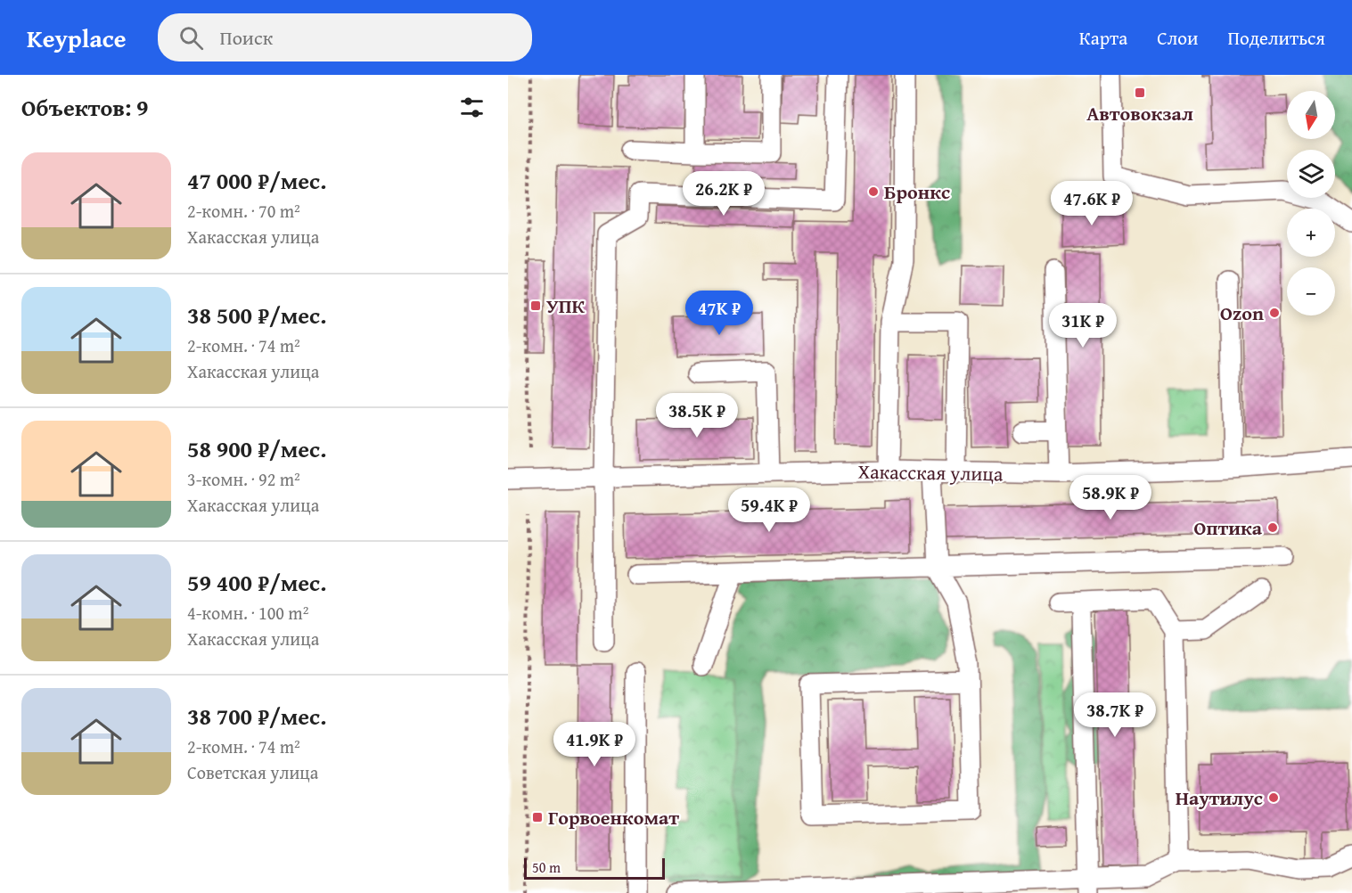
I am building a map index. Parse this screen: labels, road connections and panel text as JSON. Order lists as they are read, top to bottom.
{
  "streets": {
    "street": ["Хакасская улица"]
  },
  "places": {
    "transit": ["Автовокзал", "УПК", "Горвоенкомат"],
    "other": [
      "Бронкс",
      "Ozon",
      "Оптика",
      "Наутилус"
    ]
  },
  "scale_bar": "50 m",
  "north": "bottom",
  "page": {
    "header": "Keyplace",
    "search": "Поиск",
    "nav": ["Карта", "Слои", "Поделиться"],
    "heading": "Объектов: 9",
    "map_buttons": ["+", "−"],
    "list": [
      {
        "name": "47 000 ₽/мес.",
        "note": "2-комн. · 70 m² · Хакасская улица"
      },
      {
        "name": "38 500 ₽/мес.",
        "note": "2-комн. · 74 m² · Хакасская улица"
      },
      {
        "name": "58 900 ₽/мес.",
        "note": "3-комн. · 92 m² · Хакасская улица"
      },
      {
        "name": "59 400 ₽/мес.",
        "note": "4-комн. · 100 m² · Хакасская улица"
      },
      {
        "name": "38 700 ₽/мес.",
        "note": "2-комн. · 74 m² · Советская улица"
      }
    ],
    "price": [
      "26.2K ₽",
      "47.6K ₽",
      "47K ₽",
      "31K ₽",
      "38.5K ₽",
      "58.9K ₽",
      "59.4K ₽",
      "38.7K ₽",
      "41.9K ₽"
    ],
    "scale": "50 m"
  }
}
